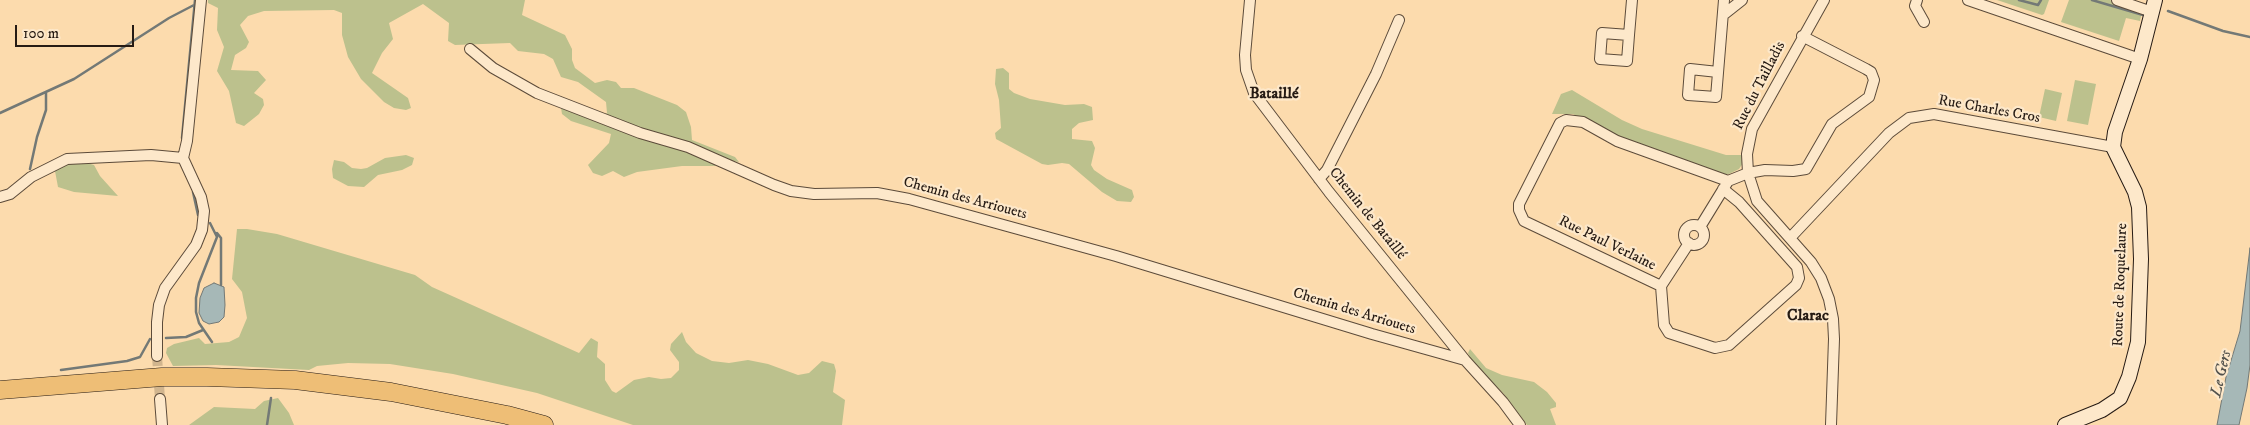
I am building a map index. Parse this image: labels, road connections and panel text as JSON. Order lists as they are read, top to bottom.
{
  "streets": {
    "street": [
      "Rue du Tailladis",
      "Rue Charles Cros",
      "Chemin des Arriouets",
      "Chemin de Bataillé",
      "Rue Paul Verlaine",
      "Route de Roquelaure"
    ]
  },
  "crossings": [
    ["Rue du Tailladis", "Rue Charles Cros"],
    ["Rue Charles Cros", "Route de Roquelaure"],
    ["Chemin des Arriouets", "Chemin de Bataillé"]
  ],
  "districts": ["Bataillé", "Clarac"],
  "water": ["Le Gers"],
  "scale_bar": "100 m"
}
